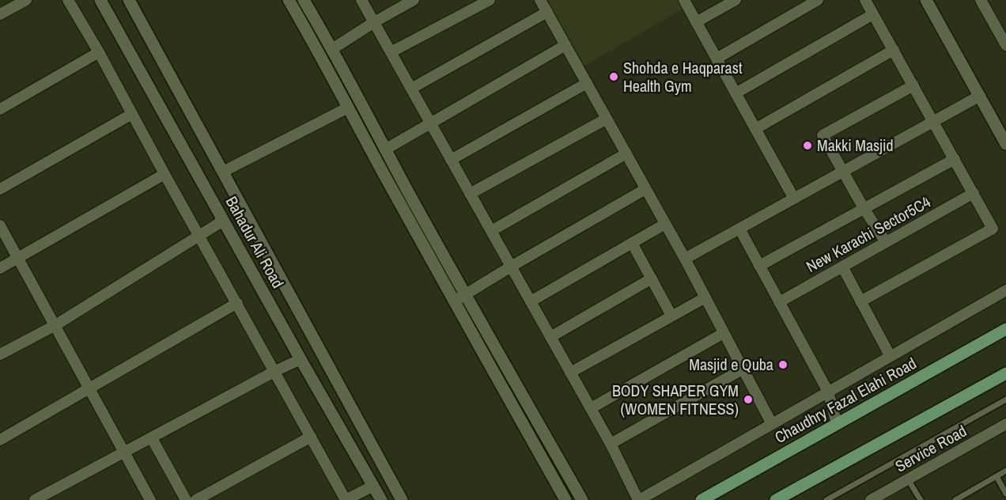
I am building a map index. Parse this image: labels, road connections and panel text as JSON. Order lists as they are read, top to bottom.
{
  "streets": {
    "main road": ["Chaudhry Fazal Elahi Road"],
    "street": ["New Karachi Sector5C4", "Bahadur Ali Road", "Service Road"]
  },
  "places": [
    "Shohda e Haqparast Health Gym",
    "Makki Masjid",
    "Masjid e Quba",
    "BODY SHAPER GYM (WOMEN FITNESS)"
  ]
}
